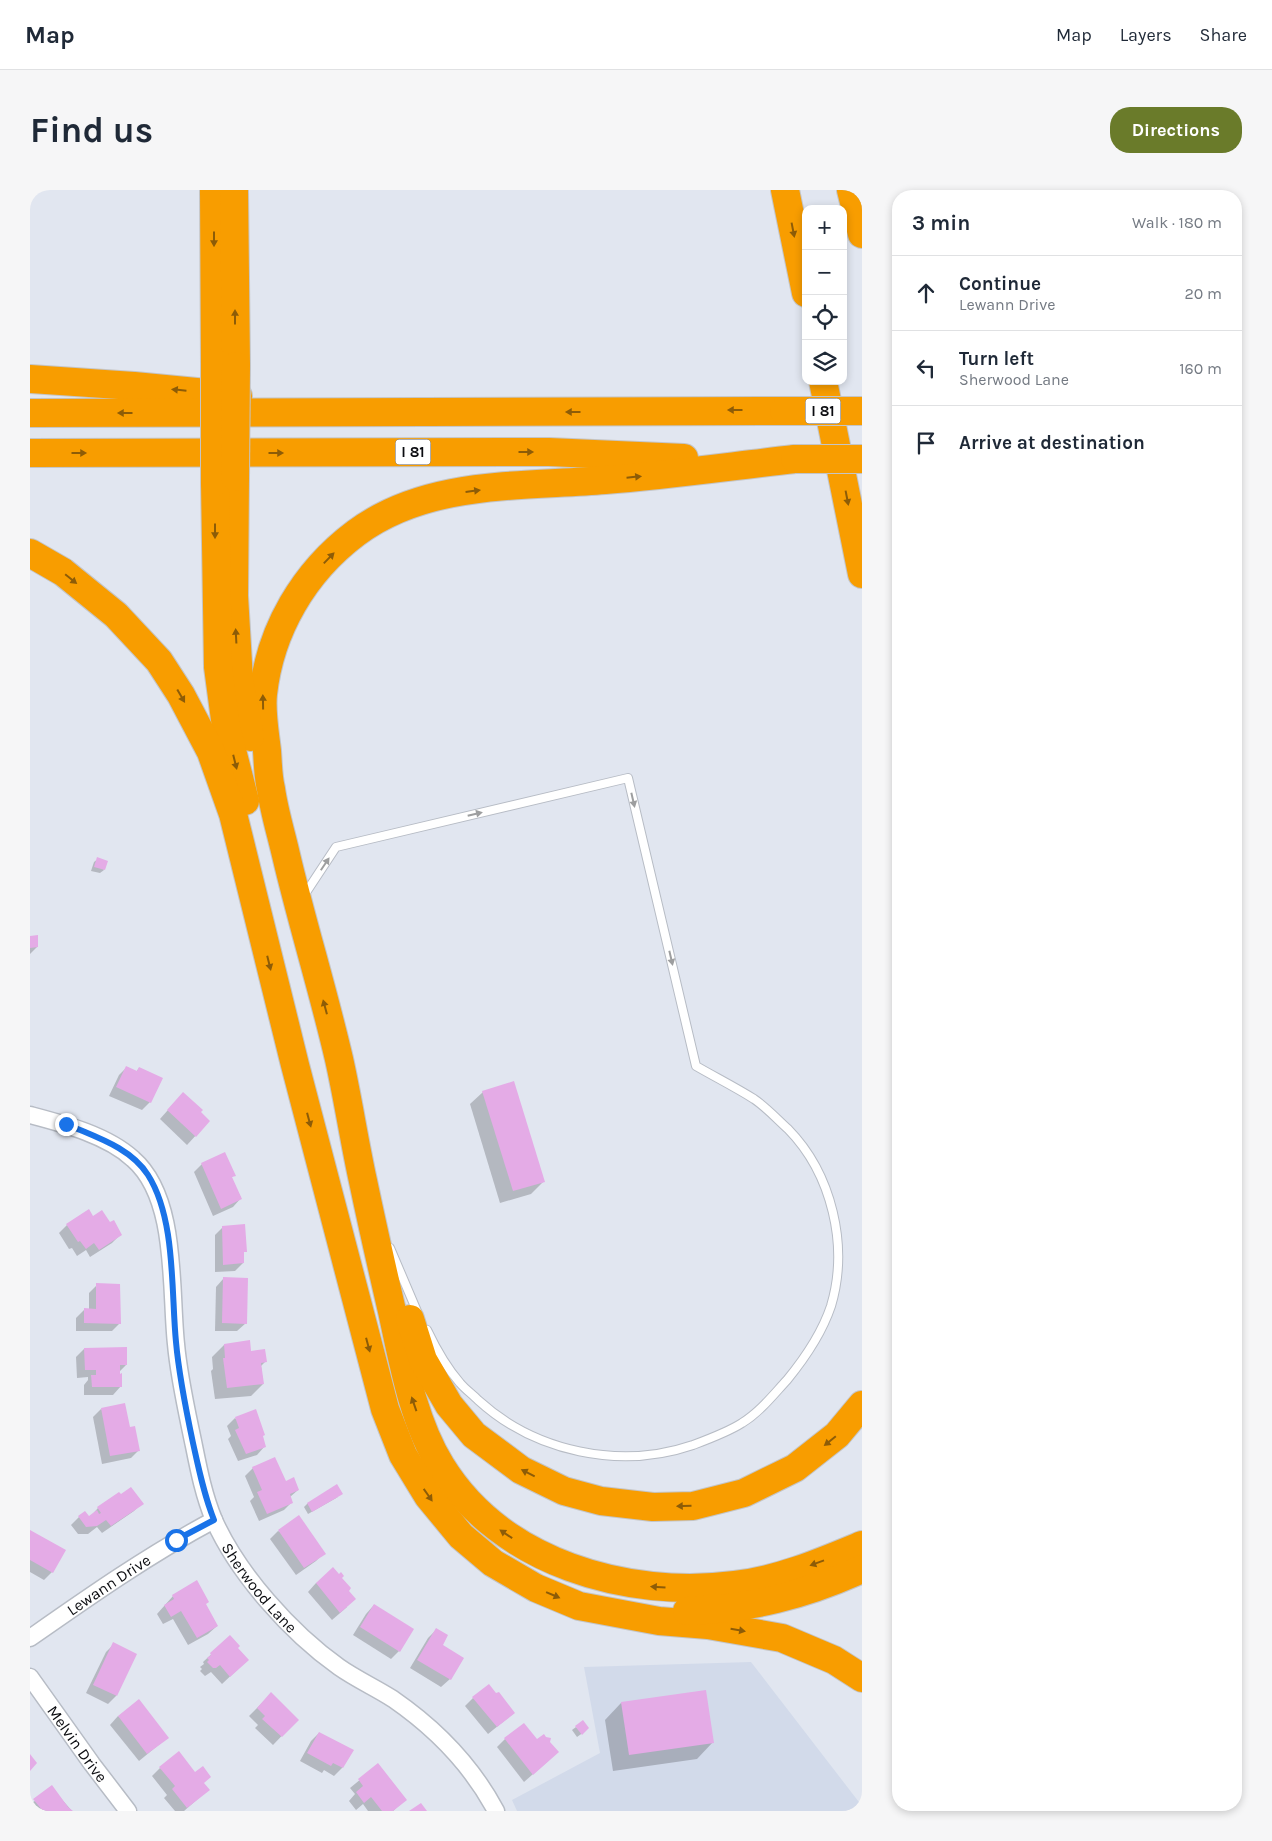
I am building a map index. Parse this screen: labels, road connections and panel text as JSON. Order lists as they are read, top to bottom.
{
  "streets": {
    "highway": ["I 81"],
    "street": ["Lewann Drive", "Sherwood Lane", "Melvin Drive"]
  },
  "crossings": [
    ["Lewann Drive", "Sherwood Lane"]
  ],
  "page": {
    "header": "Map",
    "nav": ["Map", "Layers", "Share"],
    "buttons": "Directions",
    "title": "Find us",
    "heading": ["3 min", "Walk · 180 m"],
    "map_buttons": ["+", "−"],
    "list": [
      ["Continue", "Lewann Drive", "20 m"],
      ["Turn left", "Sherwood Lane", "160 m"],
      "Arrive at destination"
    ]
  }
}
